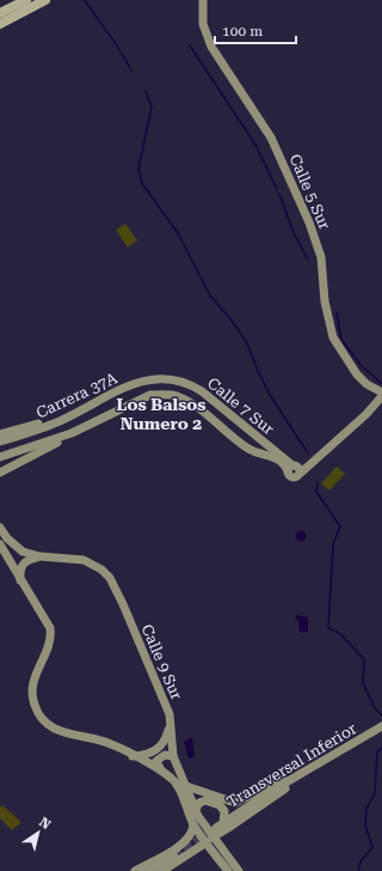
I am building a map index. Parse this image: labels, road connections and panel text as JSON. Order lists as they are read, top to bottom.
{
  "streets": {
    "main road": [
      "Calle 5 Sur",
      "Carrera 37A",
      "Calle 7 Sur",
      "Calle 9 Sur",
      "Transversal Inferior"
    ]
  },
  "crossings": [
    ["Carrera 37A", "Calle 7 Sur"],
    ["Calle 9 Sur", "Transversal Inferior"]
  ],
  "districts": ["Los Balsos Numero 2"],
  "scale_bar": "100 m",
  "north": "top right"
}
